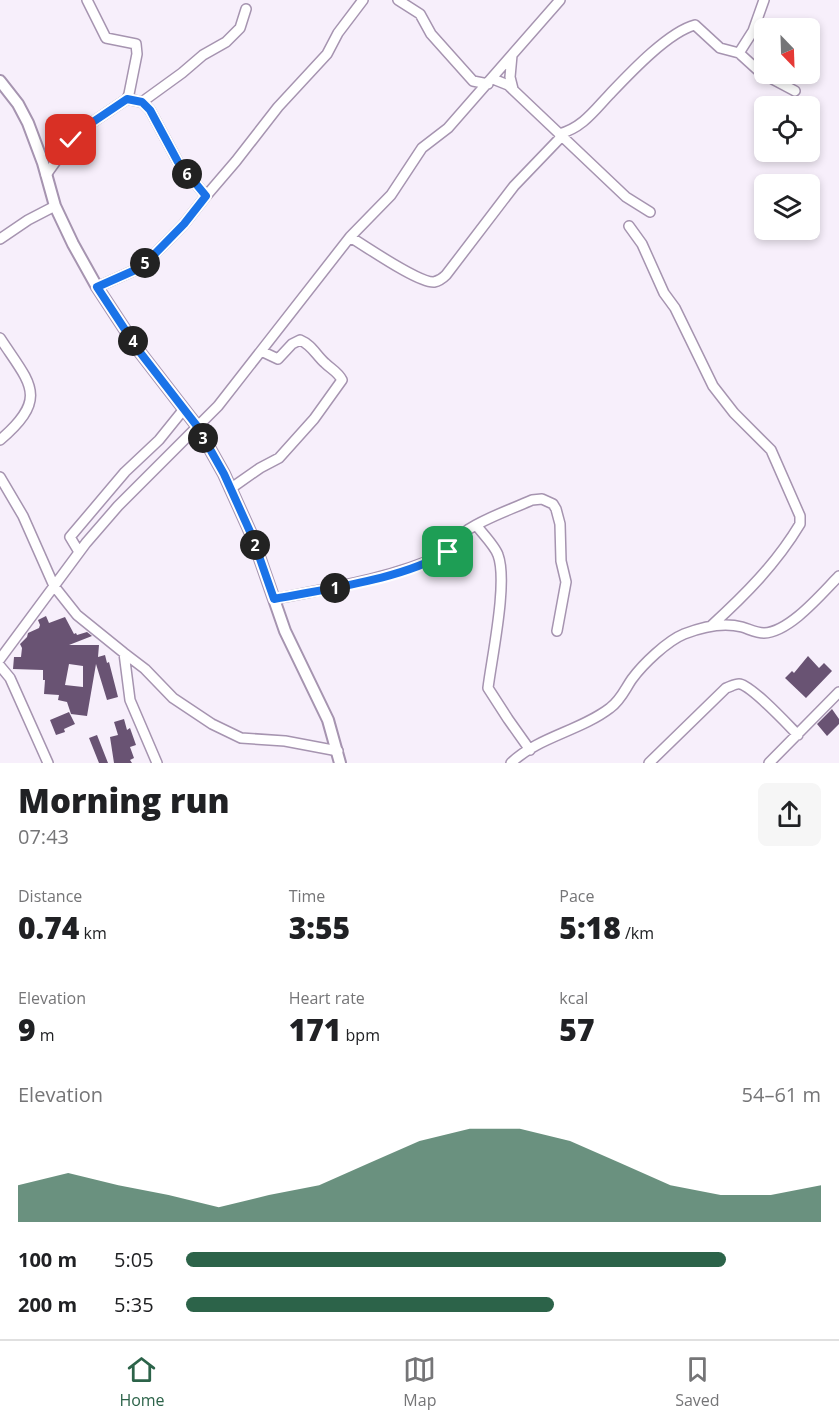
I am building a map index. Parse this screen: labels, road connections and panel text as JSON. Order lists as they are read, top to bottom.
{
  "north": "bottom right",
  "page": {
    "pins": [
      "6",
      "5",
      "4",
      "3",
      "2",
      "1"
    ],
    "heading": ["Morning run", "07:43"],
    "stats": [
      ["Distance", "0.74 km"],
      ["Time", "3:55"],
      ["Pace", "5:18 /km"],
      ["Elevation", "9 m"],
      ["Heart rate", "171 bpm"],
      ["kcal", "57"]
    ],
    "chart": ["Elevation", "54–61 m"],
    "list": [
      {
        "name": "100 m",
        "note": "5:05"
      },
      {
        "name": "200 m",
        "note": "5:35"
      }
    ],
    "tabs": ["Home", "Map", "Saved"]
  }
}
